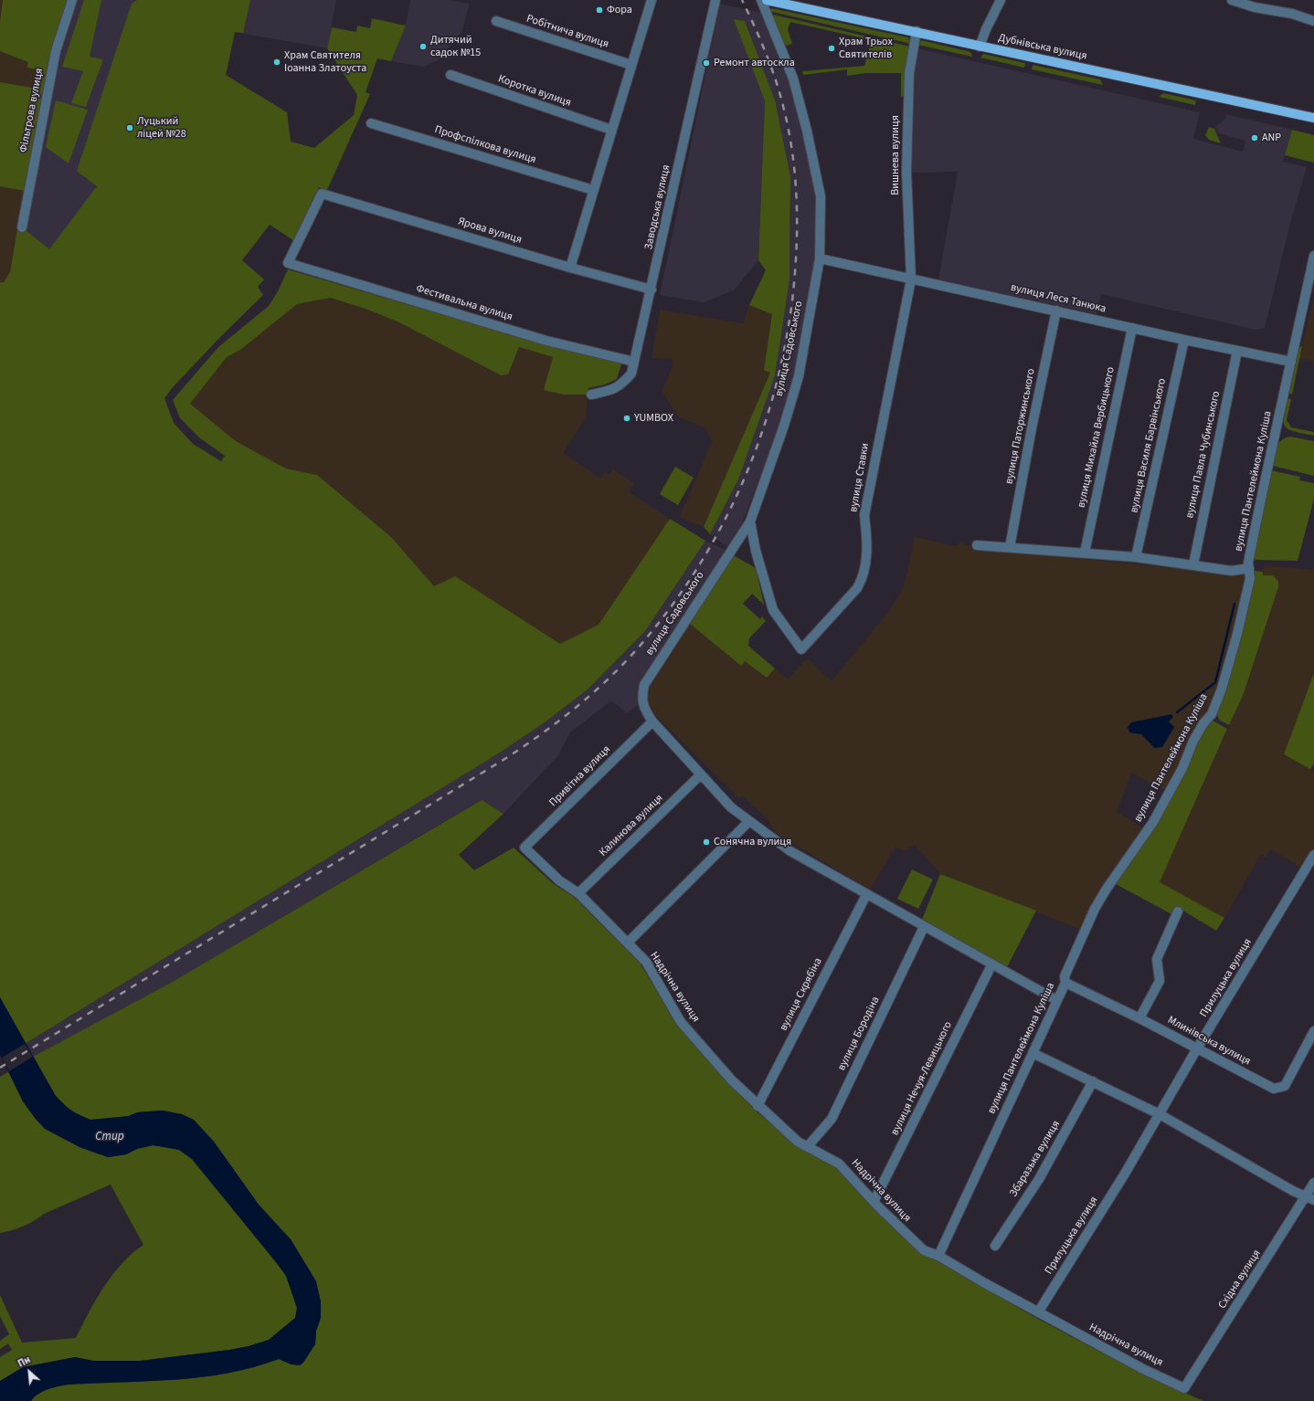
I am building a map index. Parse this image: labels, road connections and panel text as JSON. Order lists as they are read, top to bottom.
{
  "streets": {
    "main road": ["Дубнівська вулиця"],
    "street": [
      "Робітнича вулиця",
      "Коротка вулиця",
      "Фільтрова вулиця",
      "Профспілкова вулиця",
      "Вишнева вулиця",
      "Заводська вулиця",
      "Ярова вулиця",
      "вулиця Леся Танюка",
      "Фестивальна вулиця",
      "вулиця Садовського",
      "вулиця Паторжинського",
      "вулиця Михайла Вербицького",
      "вулиця Василя Барвінського",
      "вулиця Павла Чубинського",
      "вулиця Ставки",
      "вулиця Пантелеймона Куліша",
      "Привітна вулиця",
      "Калинова вулиця",
      "Прилуцька вулиця",
      "Надрічна вулиця",
      "вулиця Скрябіна",
      "вулиця Бородіна",
      "Млинівська вулиця",
      "вулиця Нечуя-Левицького",
      "Збаразька вулиця",
      "Східна вулиця"
    ]
  },
  "crossings": [
    ["Дубнівська вулиця", "Вишнева вулиця"],
    ["Вишнева вулиця", "вулиця Леся Танюка"],
    ["Вишнева вулиця", "вулиця Ставки"],
    ["Заводська вулиця", "Ярова вулиця"],
    ["Заводська вулиця", "Фестивальна вулиця"],
    ["Ярова вулиця", "Фестивальна вулиця"],
    ["вулиця Леся Танюка", "вулиця Садовського"],
    ["вулиця Леся Танюка", "вулиця Паторжинського"],
    ["вулиця Леся Танюка", "вулиця Михайла Вербицького"],
    ["вулиця Леся Танюка", "вулиця Василя Барвінського"],
    ["вулиця Леся Танюка", "вулиця Павла Чубинського"],
    ["вулиця Леся Танюка", "вулиця Ставки"],
    ["вулиця Леся Танюка", "вулиця Пантелеймона Куліша"],
    ["вулиця Садовського", "вулиця Ставки"],
    ["вулиця Садовського", "Привітна вулиця"],
    ["вулиця Пантелеймона Куліша", "Надрічна вулиця"],
    ["вулиця Пантелеймона Куліша", "Млинівська вулиця"],
    ["Привітна вулиця", "Надрічна вулиця"],
    ["Калинова вулиця", "Надрічна вулиця"],
    ["Прилуцька вулиця", "Надрічна вулиця"],
    ["Прилуцька вулиця", "Млинівська вулиця"],
    ["Надрічна вулиця", "вулиця Скрябіна"],
    ["Надрічна вулиця", "вулиця Бородіна"],
    ["Надрічна вулиця", "вулиця Нечуя-Левицького"],
    ["Надрічна вулиця", "Східна вулиця"]
  ],
  "water": ["Стир"],
  "places": [
    "Фора",
    "Дитячий садок №15",
    "Храм Трьох Святителів",
    "Храм Святителя Іоанна Златоуста",
    "Ремонт автоскла",
    "Луцький ліцей №28",
    "ANP",
    "YUMBOX",
    "Сонячна вулиця"
  ],
  "north": "top left"
}
